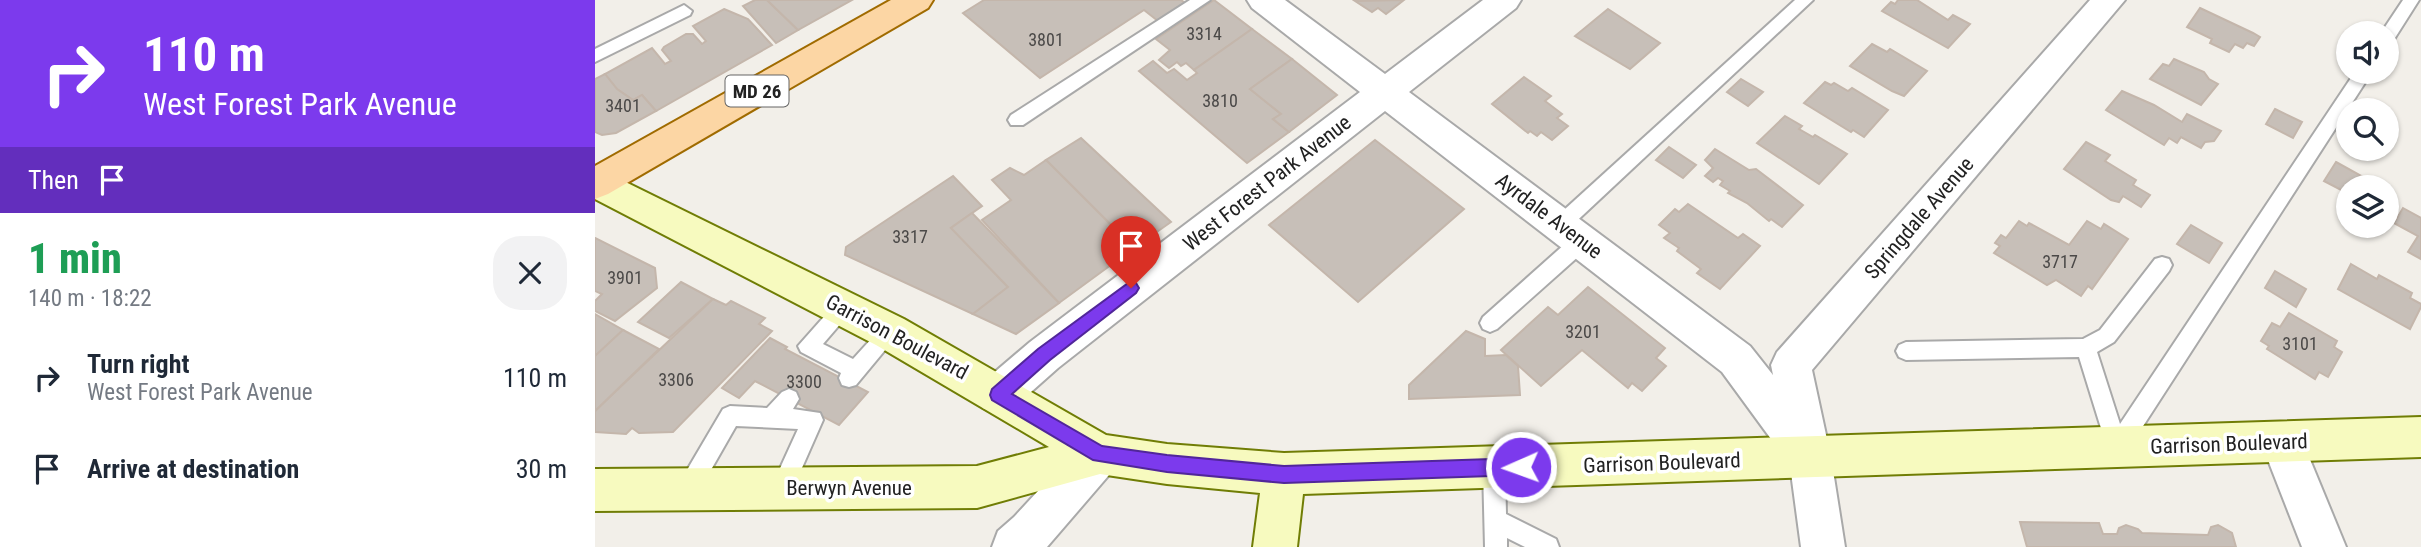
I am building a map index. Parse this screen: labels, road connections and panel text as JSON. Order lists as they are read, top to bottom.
{
  "streets": {
    "main road": ["MD 26", "Garrison Boulevard", "Berwyn Avenue"],
    "street": ["West Forest Park Avenue", "Ayrdale Avenue", "Springdale Avenue"]
  },
  "crossings": [
    ["MD 26", "Garrison Boulevard"],
    ["West Forest Park Avenue", "Ayrdale Avenue"],
    ["West Forest Park Avenue", "Garrison Boulevard"],
    ["Ayrdale Avenue", "Springdale Avenue"],
    ["Ayrdale Avenue", "Garrison Boulevard"],
    ["Springdale Avenue", "Garrison Boulevard"],
    ["Garrison Boulevard", "Berwyn Avenue"]
  ],
  "house_numbers": [
    "3314",
    "3801",
    "3810",
    "3401",
    "3317",
    "3717",
    "3901",
    "3201",
    "3101",
    "3306",
    "3300"
  ],
  "page": {
    "turn": ["110 m", "West Forest Park Avenue"],
    "then": "Then",
    "heading": ["1 min", "140 m · 18:22"],
    "list": [
      {
        "name": "Turn right",
        "note": "West Forest Park Avenue",
        "value": "110 m"
      },
      {
        "name": "Arrive at destination",
        "value": "30 m"
      }
    ]
  }
}
